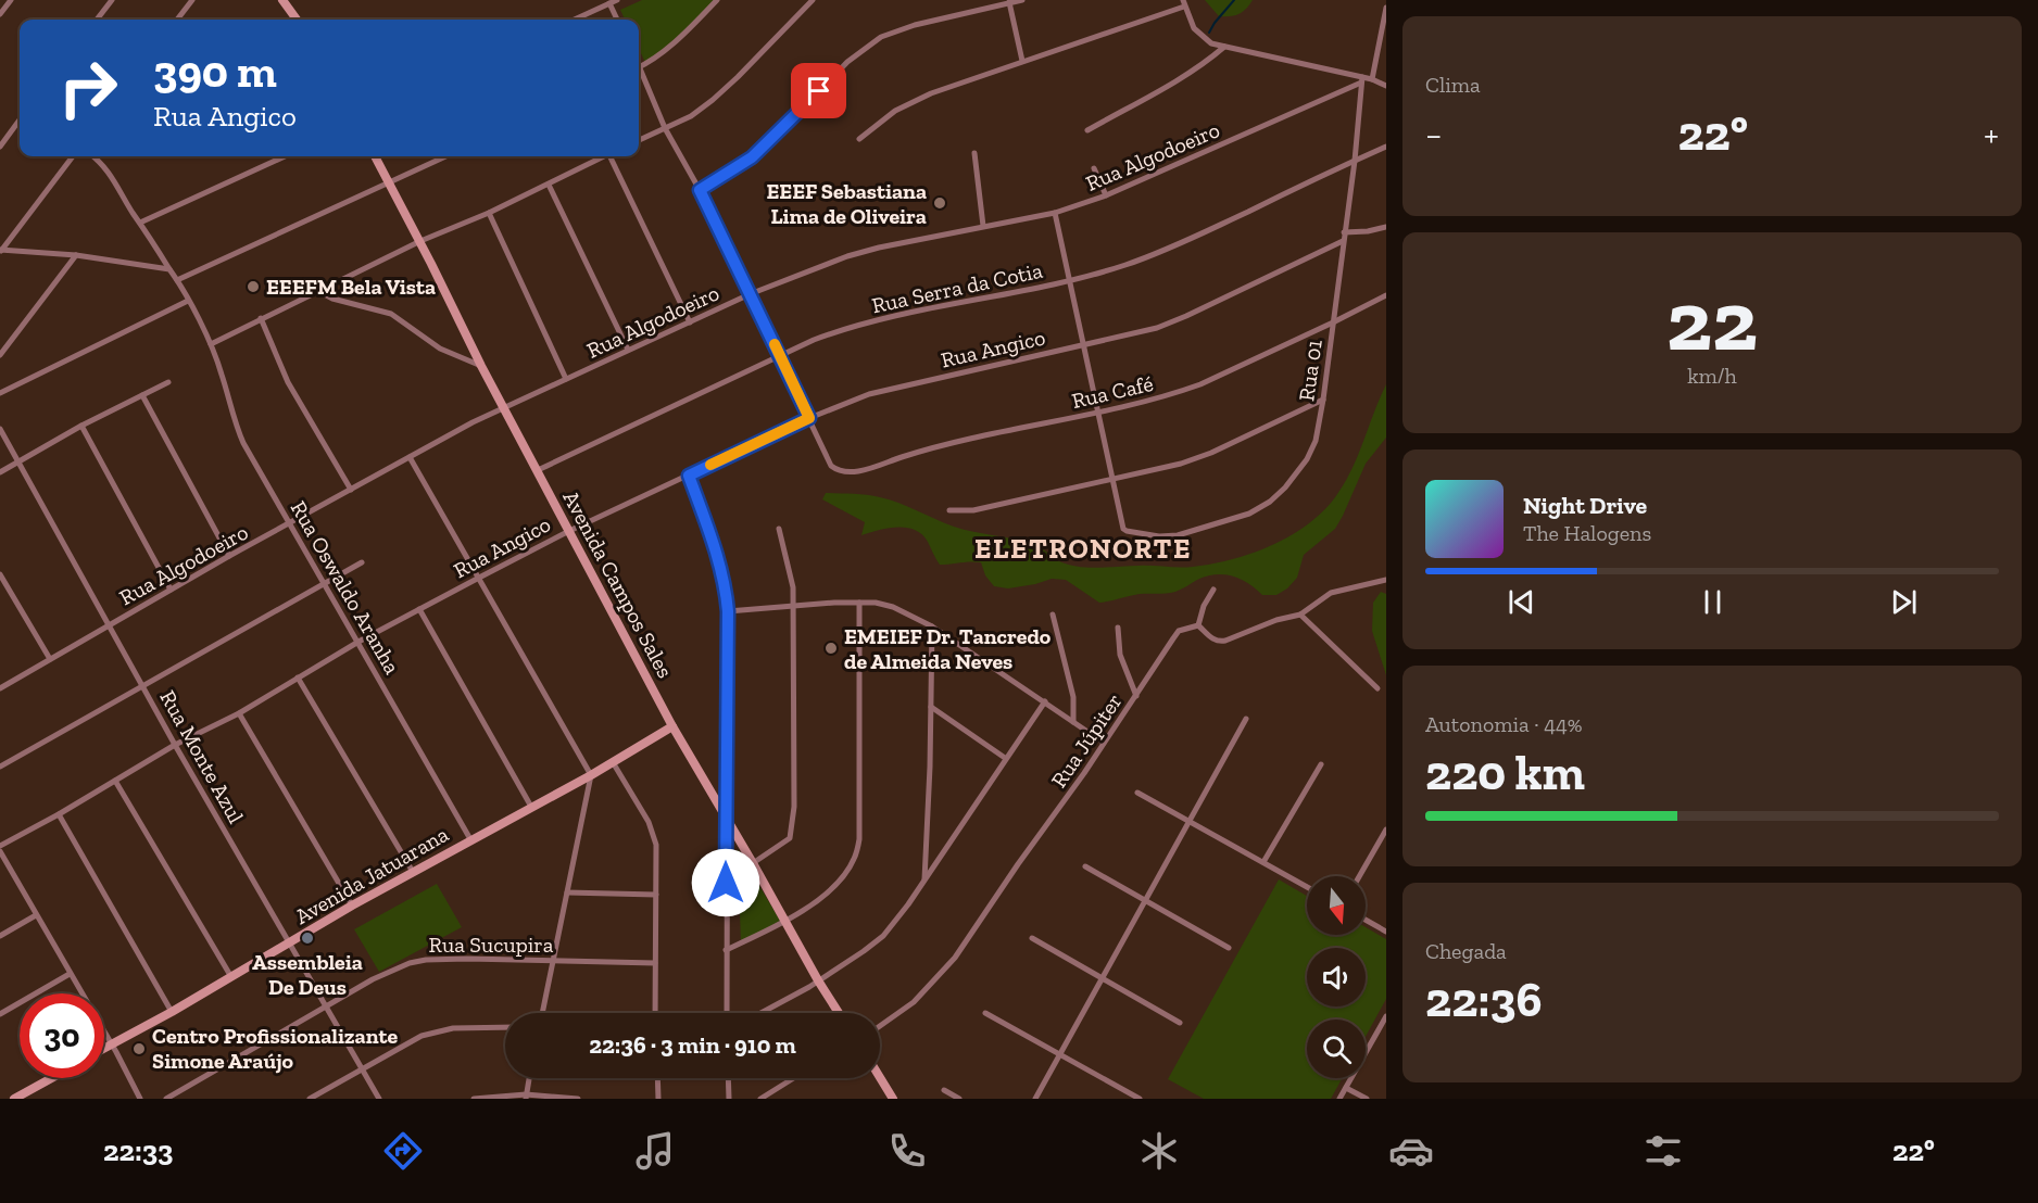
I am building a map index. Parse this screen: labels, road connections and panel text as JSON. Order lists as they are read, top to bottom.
{
  "streets": {
    "street": [
      "Rua Algodoeiro",
      "Rua Serra da Cotia",
      "Rua Angico",
      "Rua 01",
      "Rua Café",
      "Avenida Campos Sales",
      "Rua Oswaldo Aranha",
      "Rua Júpiter",
      "Rua Monte Azul",
      "Avenida Jatuarana",
      "Rua Sucupira"
    ]
  },
  "crossings": [
    ["Rua Algodoeiro", "Rua 01"],
    ["Rua Algodoeiro", "Avenida Campos Sales"],
    ["Rua Algodoeiro", "Rua Oswaldo Aranha"],
    ["Rua Algodoeiro", "Rua Monte Azul"],
    ["Rua Serra da Cotia", "Rua 01"],
    ["Rua Serra da Cotia", "Avenida Campos Sales"],
    ["Rua Angico", "Rua 01"],
    ["Rua Angico", "Rua Café"],
    ["Rua Angico", "Avenida Campos Sales"],
    ["Rua Angico", "Rua Oswaldo Aranha"],
    ["Rua Angico", "Rua Monte Azul"],
    ["Rua 01", "Rua Café"],
    ["Avenida Campos Sales", "Avenida Jatuarana"],
    ["Rua Oswaldo Aranha", "Avenida Jatuarana"],
    ["Rua Monte Azul", "Avenida Jatuarana"],
    ["Rua Monte Azul", "Rua Sucupira"]
  ],
  "districts": ["ELETRONORTE"],
  "places": [
    "EEEF Sebastiana Lima de Oliveira",
    "EEEFM Bela Vista",
    "EMEIEF Dr. Tancredo de Almeida Neves",
    "Assembleia De Deus",
    "Centro Profissionalizante Simone Araújo"
  ],
  "north": "bottom",
  "page": {
    "tile": [
      "Clima",
      ["22", "km/h"],
      ["Autonomia · 44%", "220 km"],
      ["Chegada", "22:36"]
    ],
    "turn": ["390 m", "Rua Angico"],
    "heat": ["−", "22°", "+"],
    "song": ["Night Drive", "The Halogens"],
    "limit": "30",
    "trip": "22:36 · 3 min · 910 m",
    "tabs": ["22:33", "22°"]
  }
}
